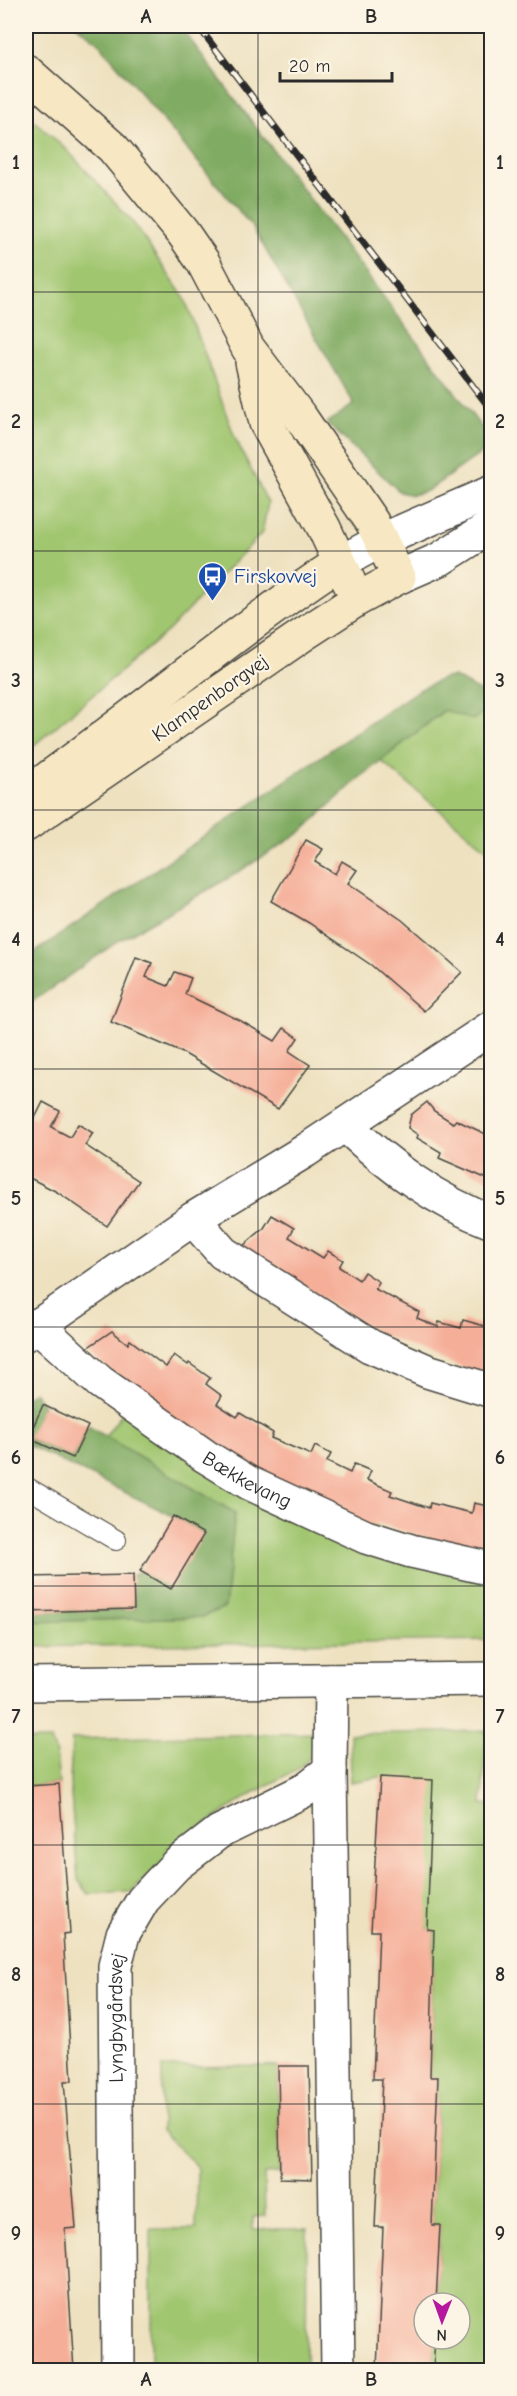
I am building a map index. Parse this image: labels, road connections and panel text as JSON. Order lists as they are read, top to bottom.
{
  "streets": {
    "street": ["Klampenborgvej", "Bækkevang", "Lyngbygårdsvej"]
  },
  "places": {
    "bus stop": ["Firskovvej"]
  },
  "scale_bar": "20 m",
  "north": "bottom",
  "grid": {
    "columns": ["A", "B"],
    "rows": [
      "1",
      "2",
      "3",
      "4",
      "5",
      "6",
      "7",
      "8",
      "9"
    ]
  }
}
